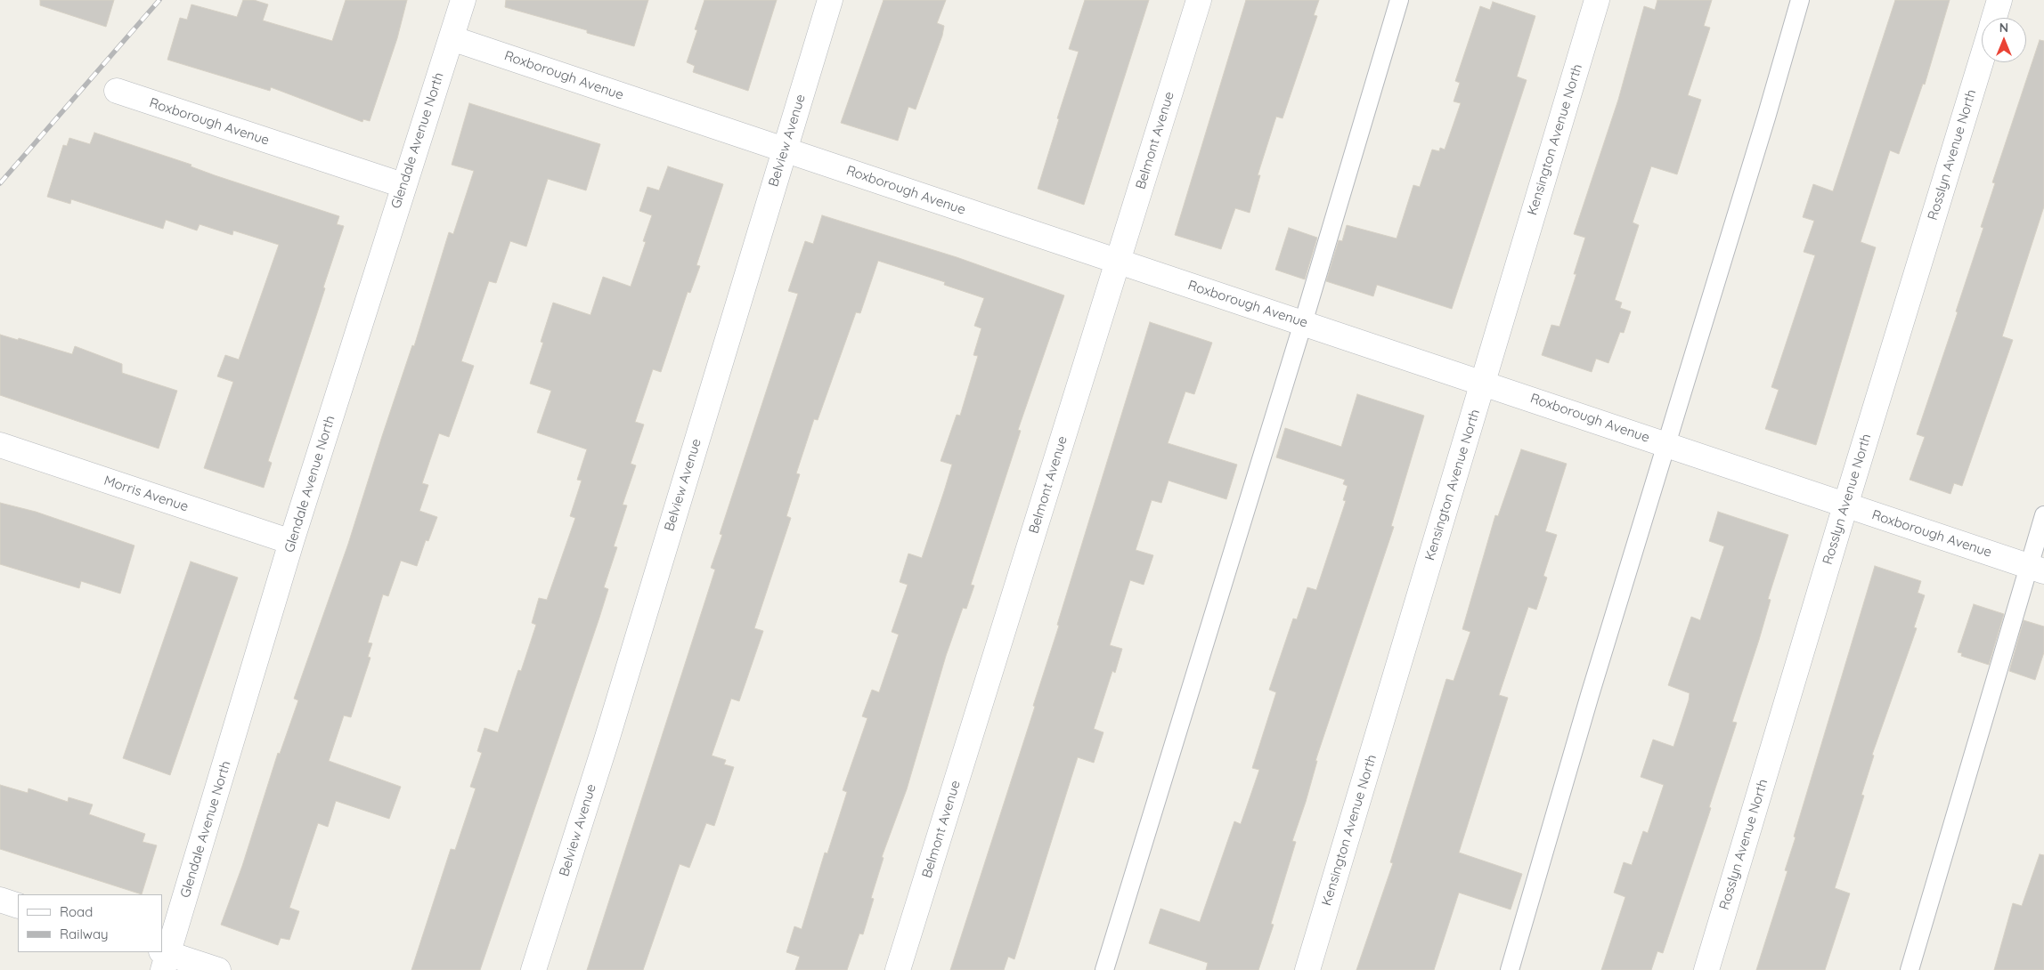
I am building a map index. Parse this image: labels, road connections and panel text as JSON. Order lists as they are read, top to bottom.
{
  "streets": {
    "street": [
      "Roxborough Avenue",
      "Kensington Avenue North",
      "Glendale Avenue North",
      "Belview Avenue",
      "Belmont Avenue",
      "Rosslyn Avenue North",
      "Morris Avenue"
    ]
  },
  "crossings": [
    ["Roxborough Avenue", "Kensington Avenue North"],
    ["Roxborough Avenue", "Glendale Avenue North"],
    ["Roxborough Avenue", "Belview Avenue"],
    ["Roxborough Avenue", "Belmont Avenue"],
    ["Roxborough Avenue", "Rosslyn Avenue North"],
    ["Glendale Avenue North", "Morris Avenue"]
  ],
  "legend": ["Road", "Railway"],
  "north": "top"
}
